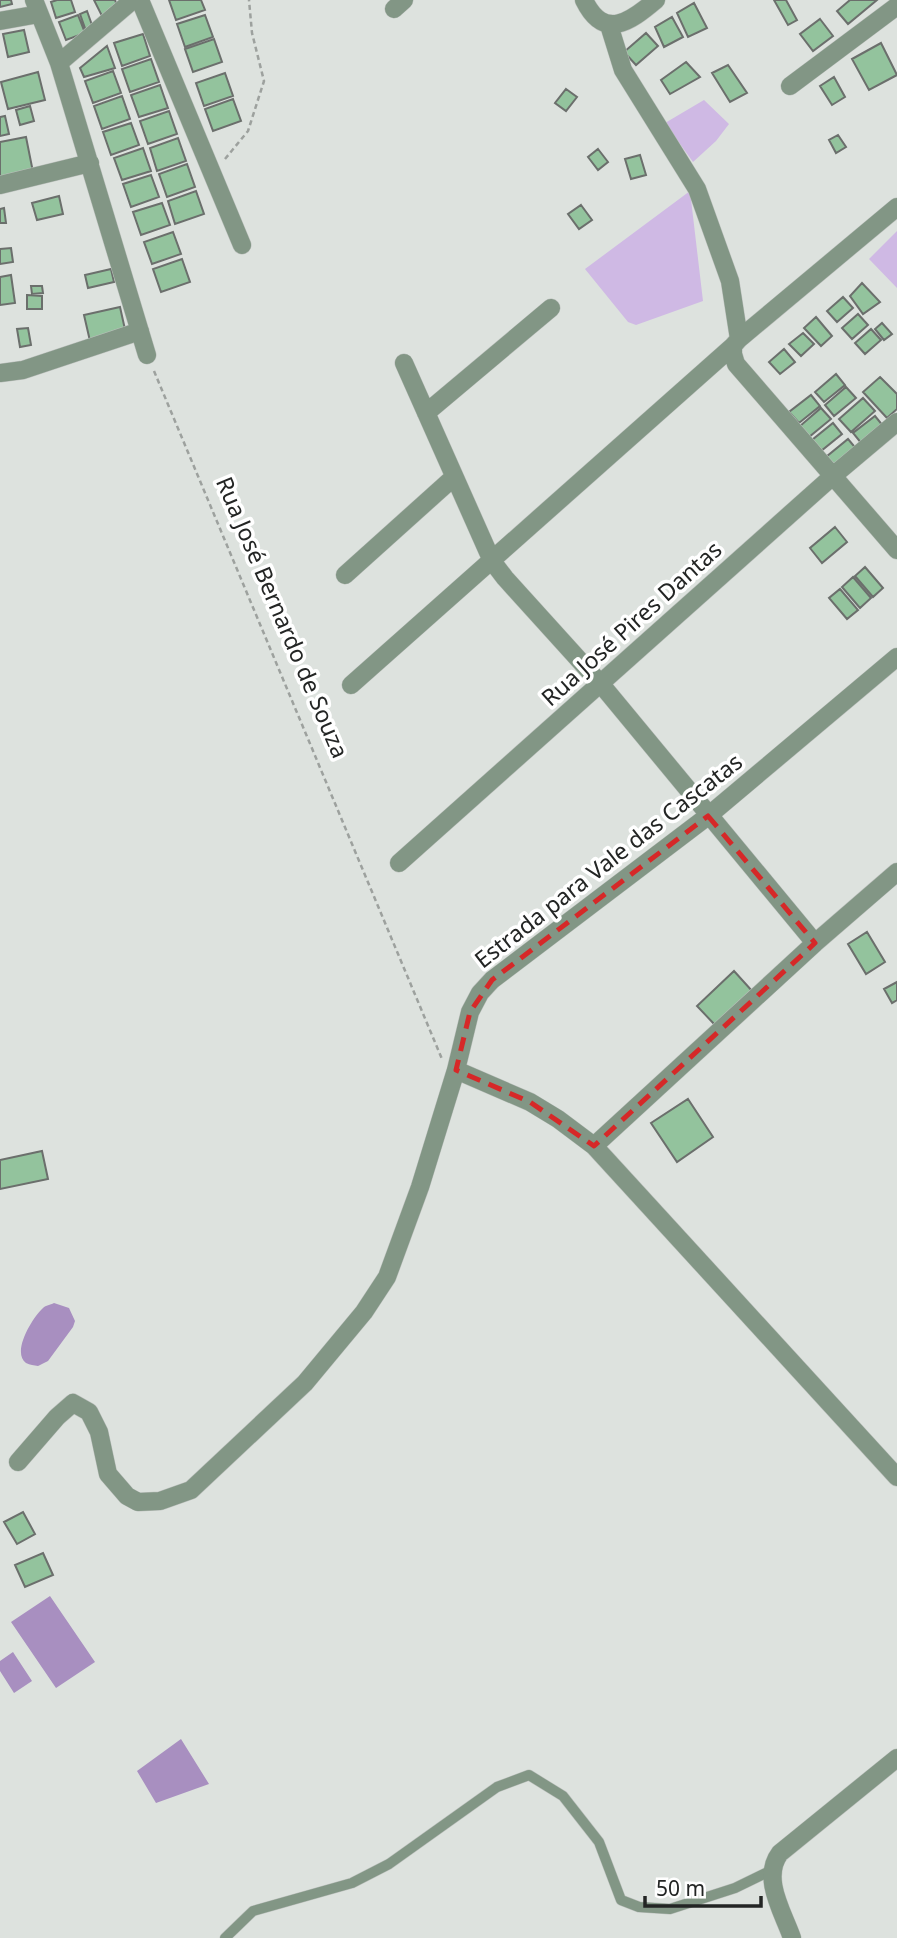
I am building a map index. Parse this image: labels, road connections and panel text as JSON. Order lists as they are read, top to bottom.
{
  "streets": {
    "street": ["Rua José Pires Dantas", "Estrada para Vale das Cascatas"],
    "path": ["Rua José Bernardo de Souza"]
  },
  "crossings": [
    ["Rua José Bernardo de Souza", "Estrada para Vale das Cascatas"]
  ],
  "scale_bar": "50 m"
}
